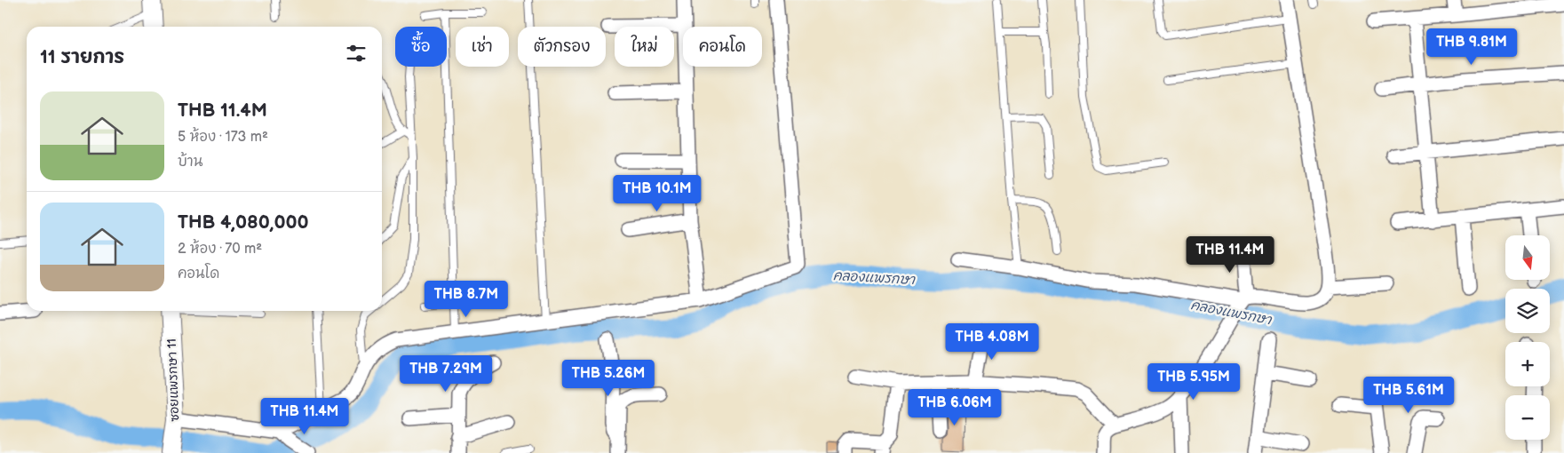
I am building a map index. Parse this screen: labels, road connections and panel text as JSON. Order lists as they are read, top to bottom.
{
  "streets": {
    "street": ["ซอยแพรกษา 11"]
  },
  "water": ["คลองแพรกษา"],
  "north": "bottom",
  "page": {
    "chip": [
      "ซื้อ",
      "เช่า",
      "ตัวกรอง",
      "ใหม่",
      "คอนโด"
    ],
    "heading": "11 รายการ",
    "price": [
      "THB 9.81M",
      "THB 10.1M",
      "THB 11.4M",
      "THB 8.7M",
      "THB 4.08M",
      "THB 7.29M",
      "THB 5.26M",
      "THB 5.95M",
      "THB 5.61M",
      "THB 6.06M",
      "THB 11.4M"
    ],
    "list": [
      {
        "name": "THB 11.4M",
        "note": "5 ห้อง · 173 m² · บ้าน"
      },
      {
        "name": "THB 4,080,000",
        "note": "2 ห้อง · 70 m² · คอนโด"
      }
    ],
    "map_buttons": ["+", "−"]
  }
}
